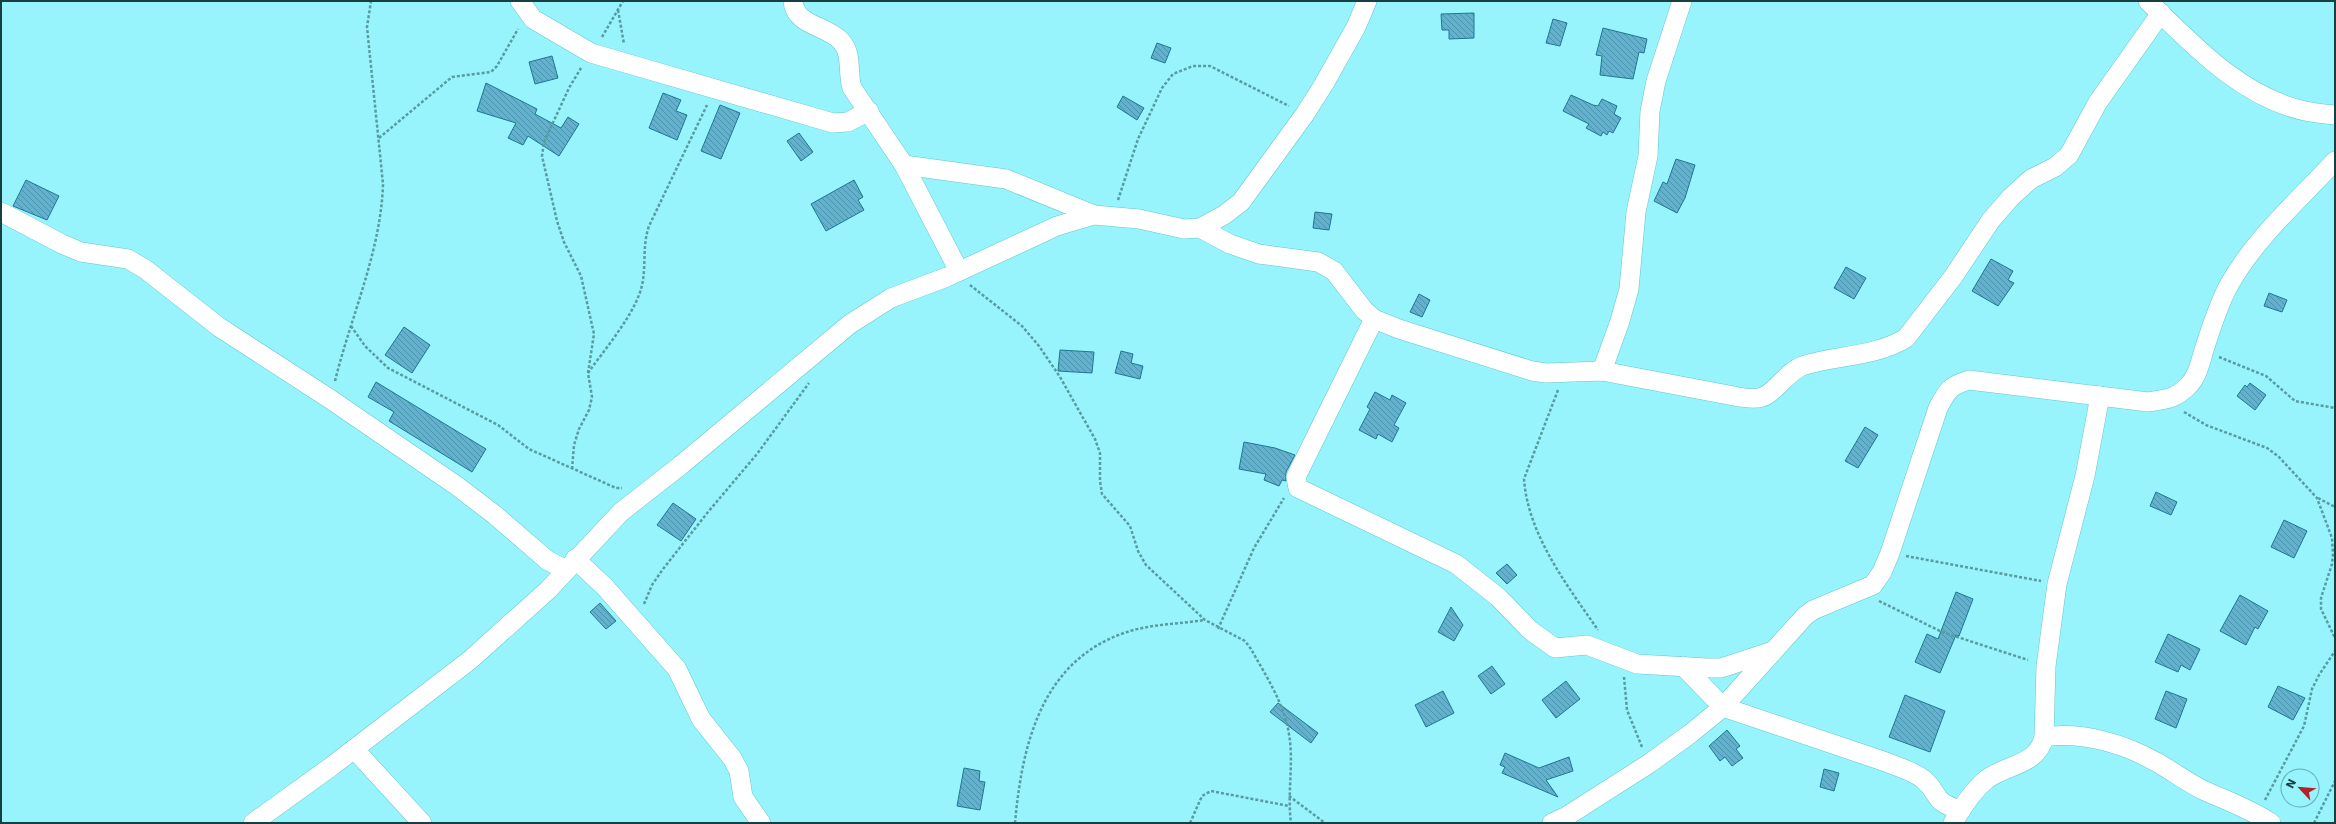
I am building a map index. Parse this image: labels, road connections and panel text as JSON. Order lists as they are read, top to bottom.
{
  "north": "top left"
}
